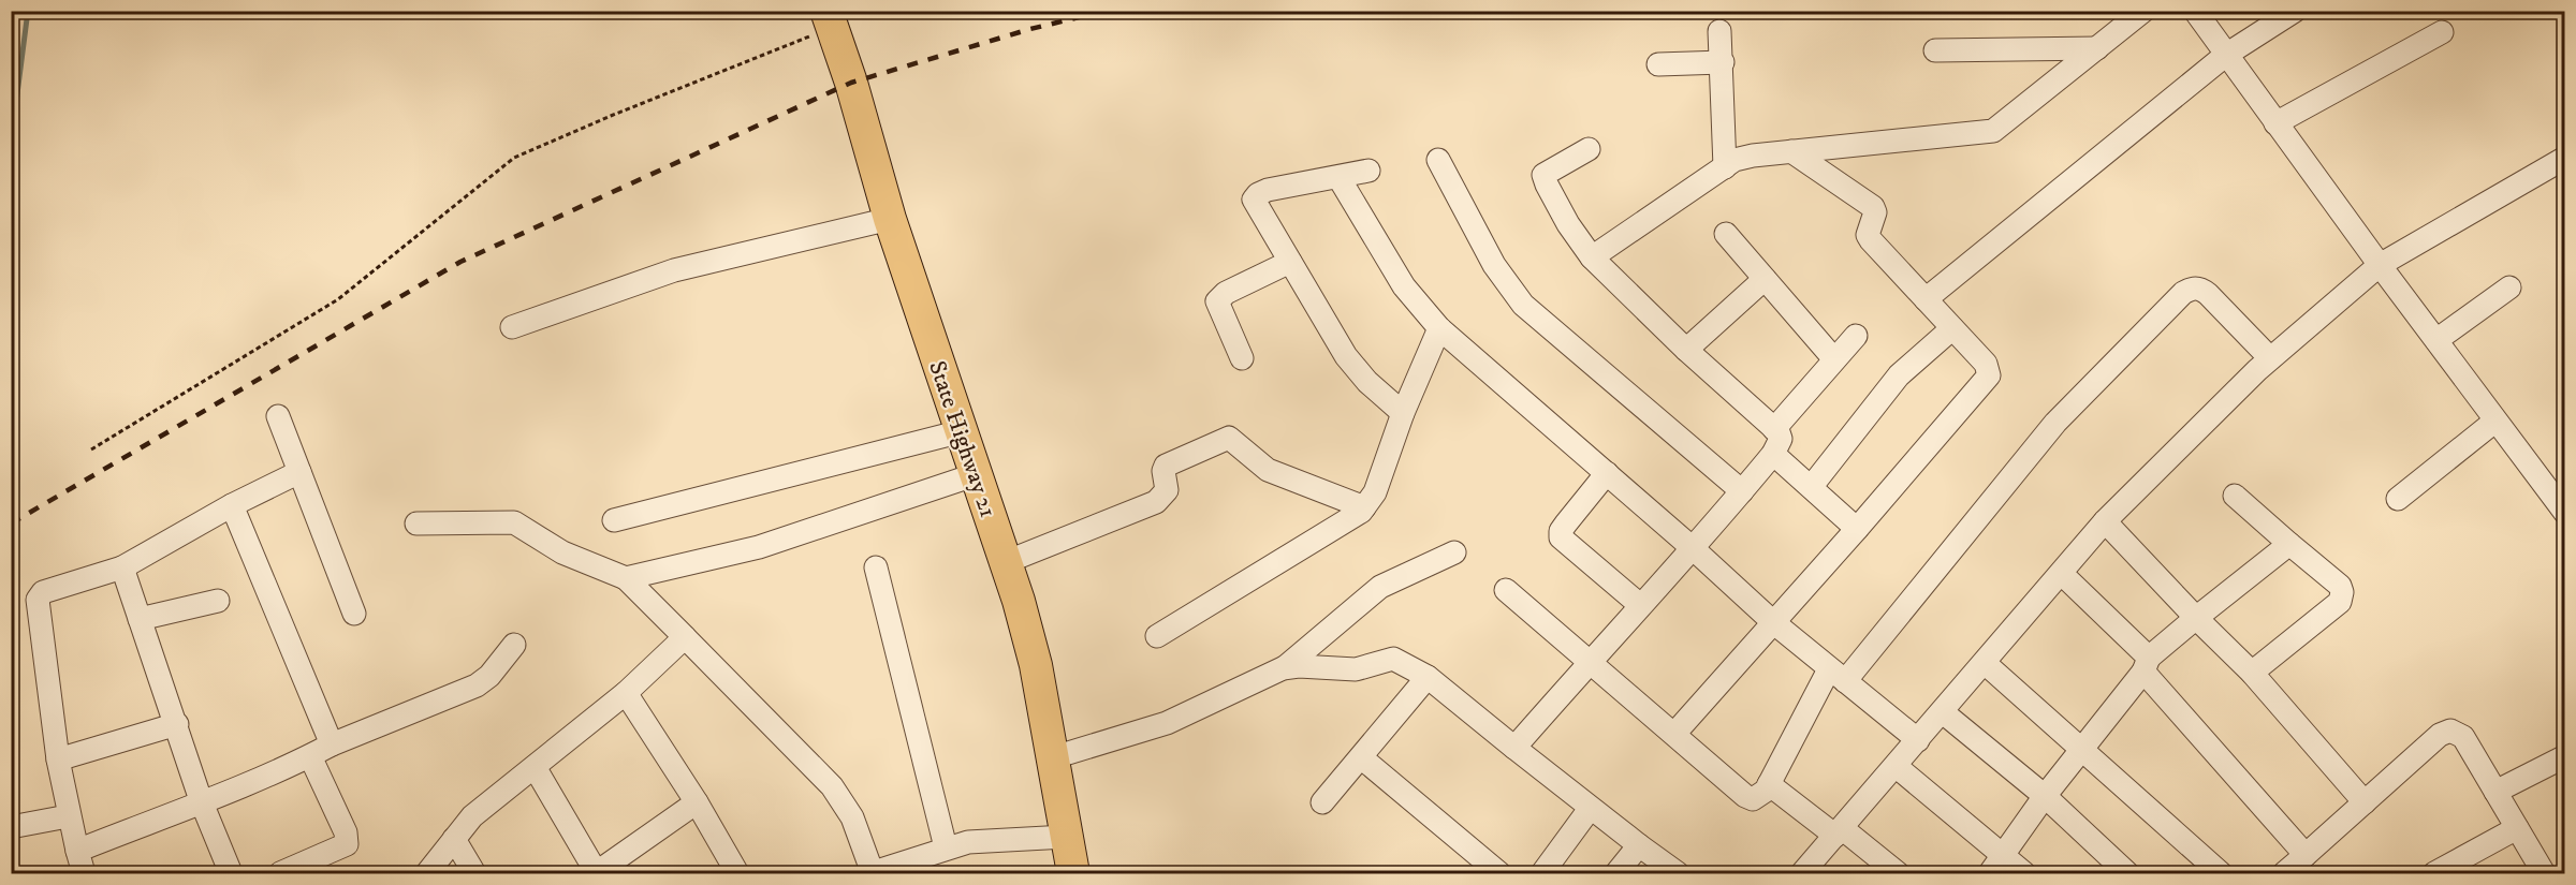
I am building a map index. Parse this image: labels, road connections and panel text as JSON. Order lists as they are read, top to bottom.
{
  "streets": {
    "highway": ["State Highway 21"]
  }
}
